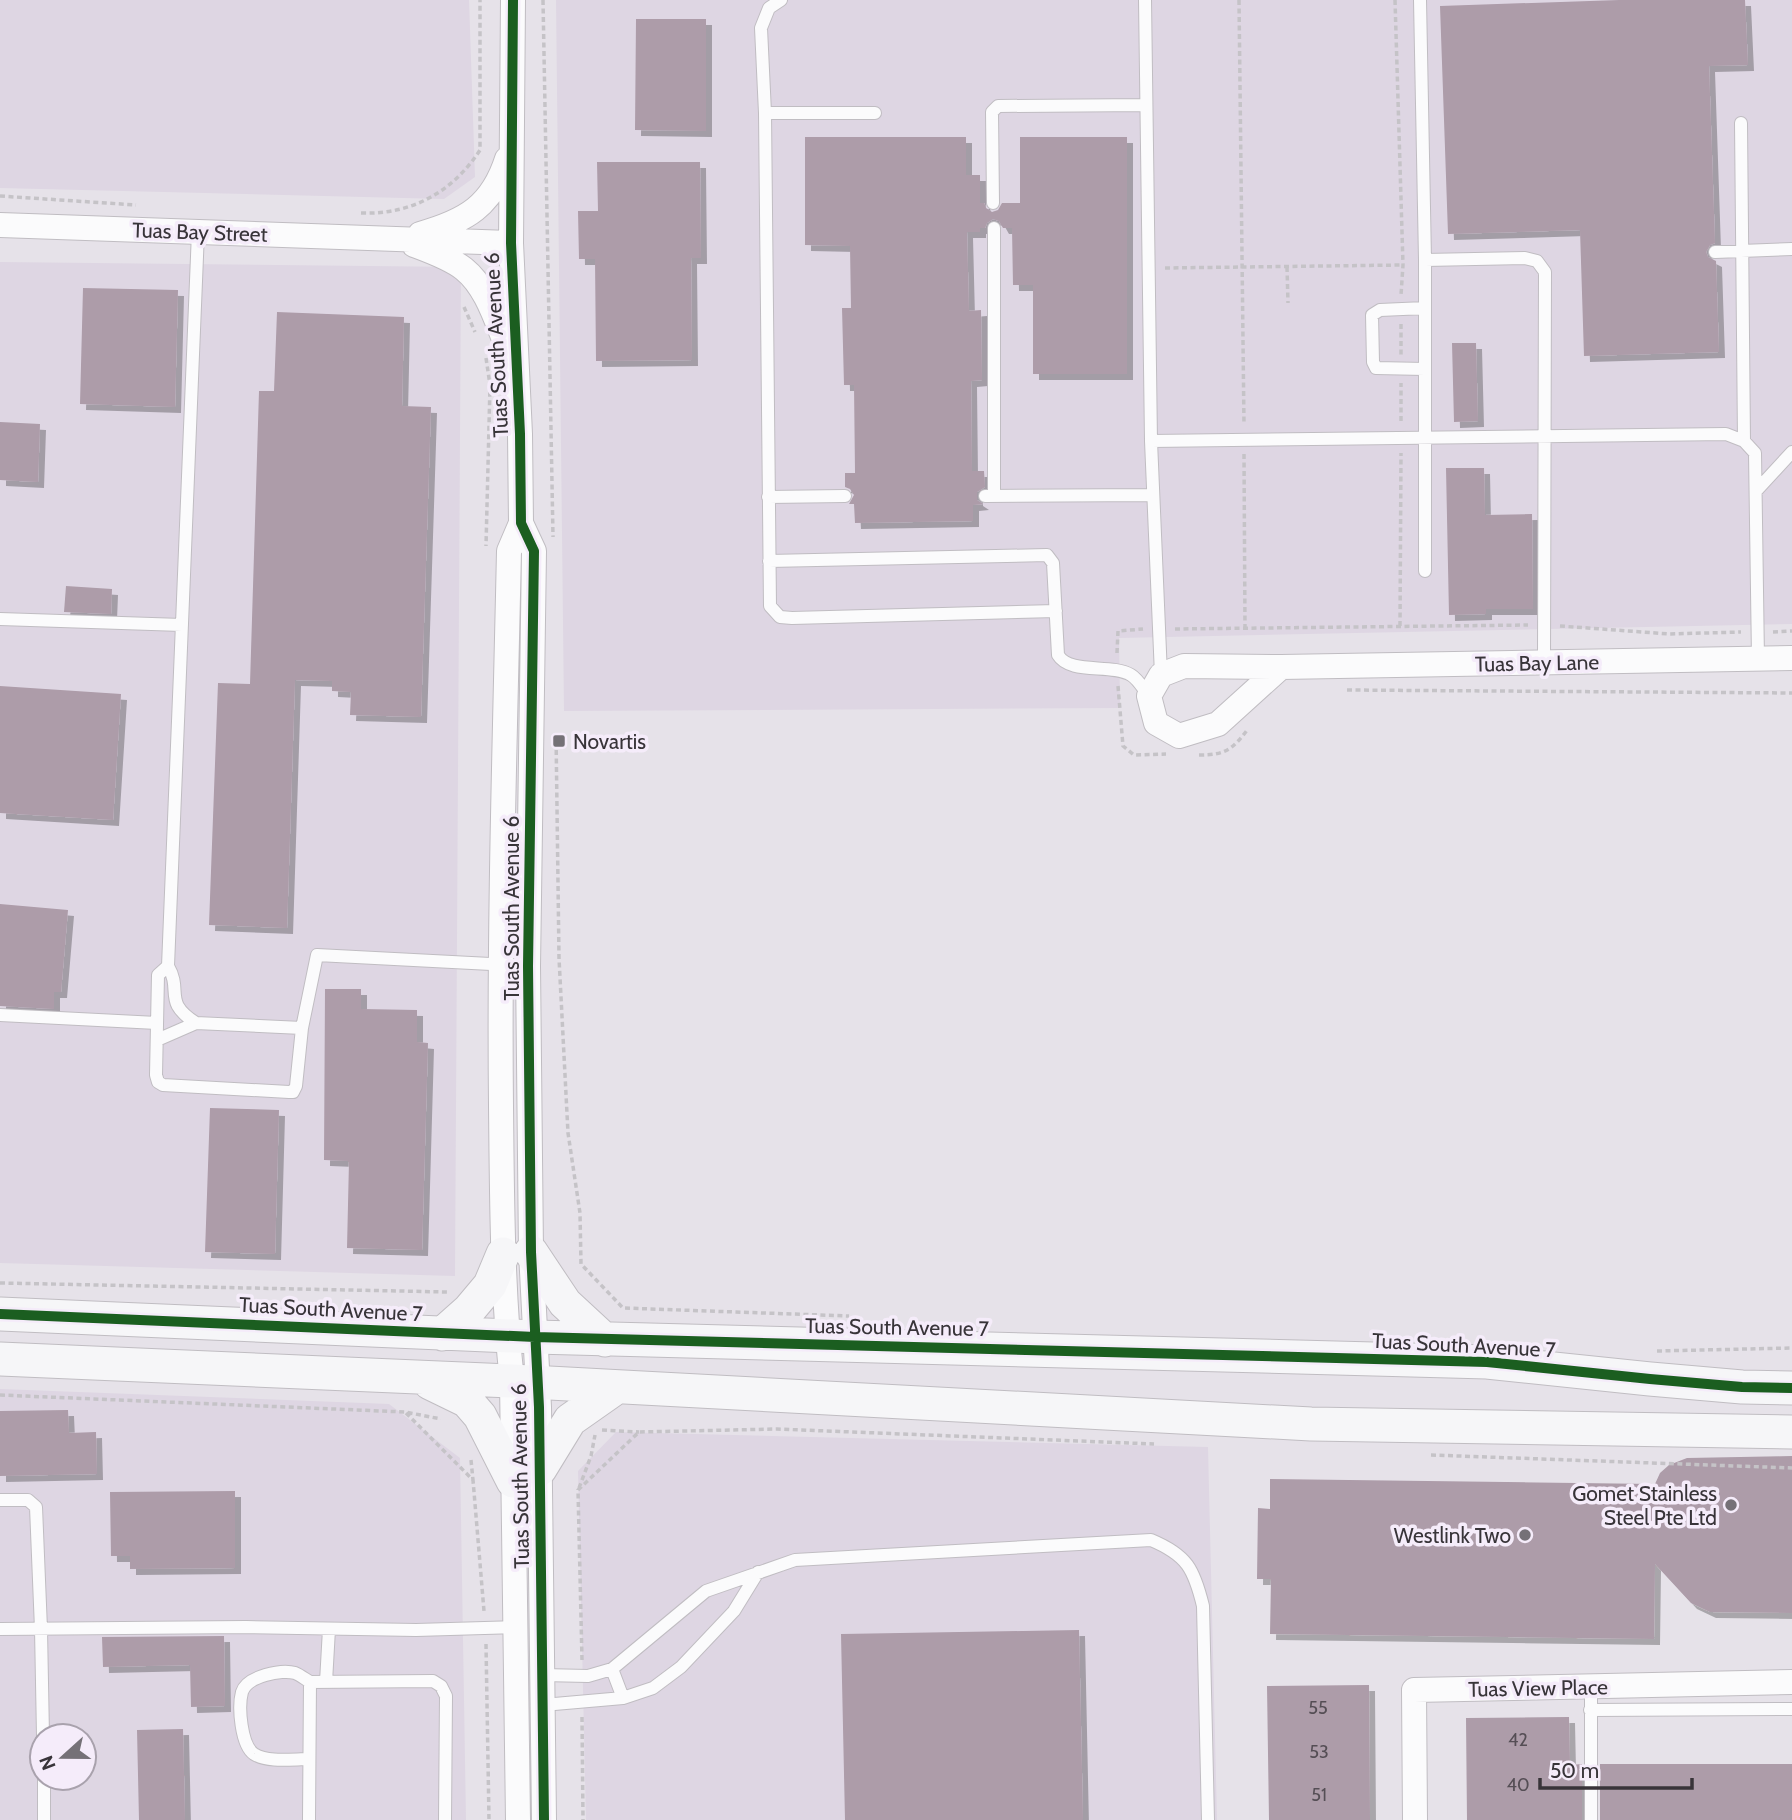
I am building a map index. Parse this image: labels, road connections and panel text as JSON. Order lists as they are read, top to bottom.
{
  "streets": {
    "street": [
      "Tuas Bay Street",
      "Tuas South Avenue 6",
      "Tuas Bay Lane",
      "Tuas South Avenue 7",
      "Tuas View Place"
    ]
  },
  "crossings": [
    ["Tuas Bay Street", "Tuas South Avenue 6"],
    ["Tuas South Avenue 6", "Tuas South Avenue 7"]
  ],
  "places": {
    "transit": ["Novartis"],
    "other": ["Gomet Stainless Steel Pte Ltd", "Westlink Two"]
  },
  "house_numbers": [
    "55",
    "42",
    "53",
    "40",
    "51"
  ],
  "scale_bar": "50 m",
  "north": "left"
}
